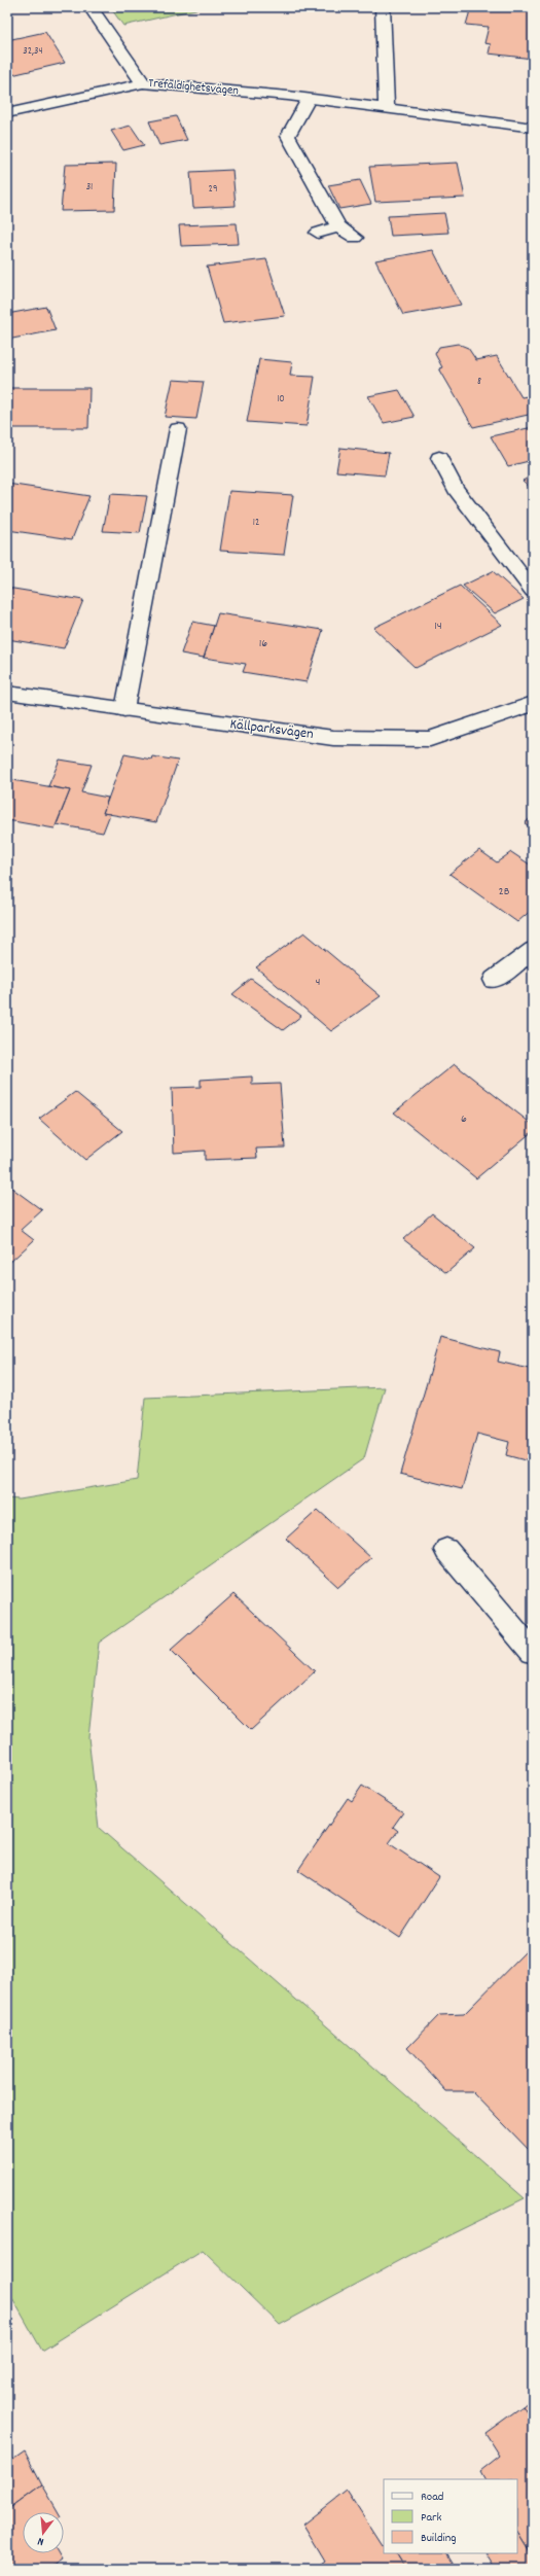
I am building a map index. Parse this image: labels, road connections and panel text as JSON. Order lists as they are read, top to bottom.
{
  "streets": {
    "street": ["Trefaldighetsvägen", "Källparksvägen"]
  },
  "house_numbers": [
    "32,34",
    "31",
    "29",
    "8",
    "10",
    "12",
    "14",
    "16",
    "2B",
    "4",
    "6"
  ],
  "legend": ["Road", "Park", "Building"],
  "north": "bottom"
}
